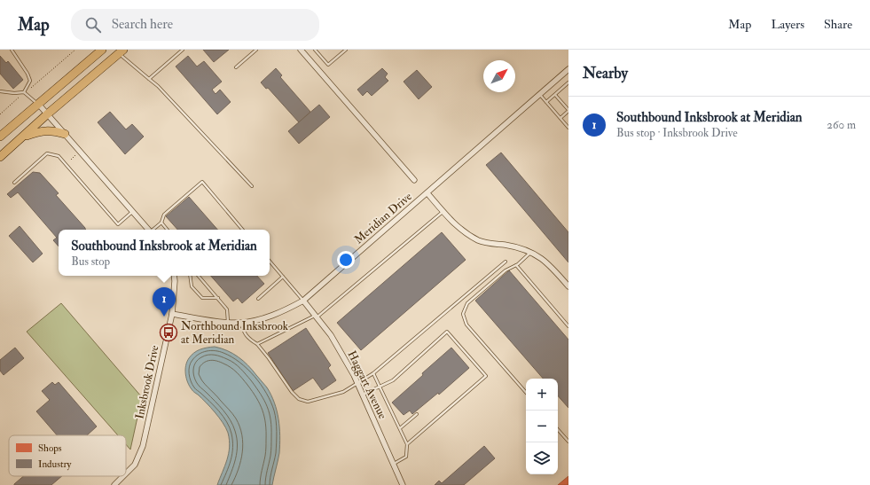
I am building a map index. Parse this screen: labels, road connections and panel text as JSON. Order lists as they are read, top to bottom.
{
  "streets": {
    "street": ["Meridian Drive", "Inksbrook Drive", "Haggart Avenue"]
  },
  "crossings": [
    ["Meridian Drive", "Inksbrook Drive"],
    ["Meridian Drive", "Haggart Avenue"]
  ],
  "places": {
    "bus stop": ["Northbound Inksbrook at Meridian"]
  },
  "legend": ["Shops", "Industry"],
  "north": "top right",
  "page": {
    "header": "Map",
    "search": "Search here",
    "nav": ["Map", "Layers", "Share"],
    "heading": "Nearby",
    "list": [
      {
        "mark": "1",
        "name": "Southbound Inksbrook at Meridian",
        "note": "Bus stop · Inksbrook Drive",
        "value": "260 m"
      }
    ],
    "popup": ["Southbound Inksbrook at Meridian", "Bus stop"],
    "pins": "1",
    "map_buttons": ["+", "−"]
  }
}
